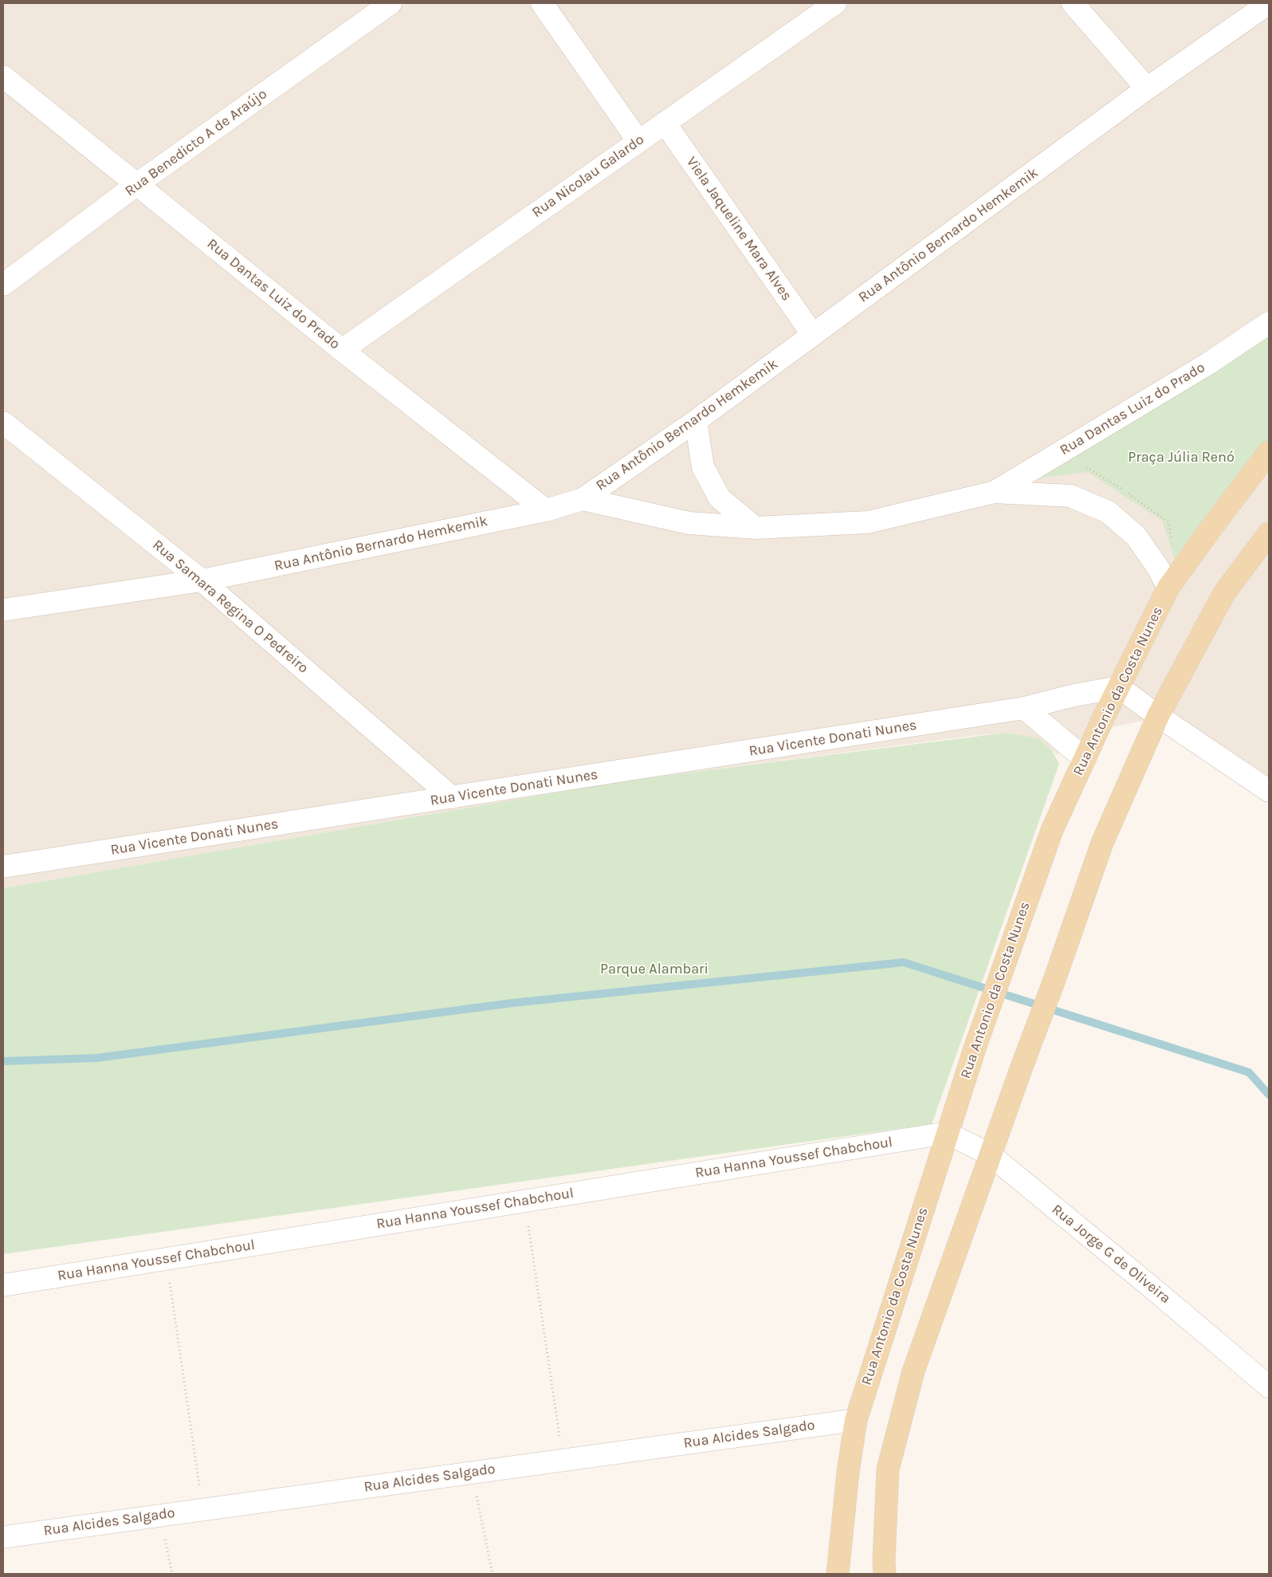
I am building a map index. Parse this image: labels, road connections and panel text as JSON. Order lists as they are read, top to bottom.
{
  "streets": {
    "main road": ["Rua Antonio da Costa Nunes"],
    "street": [
      "Rua Benedicto A de Araújo",
      "Rua Nicolau Galardo",
      "Viela Jaqueline Mara Alves",
      "Rua Antônio Bernardo Hemkemik",
      "Rua Dantas Luiz do Prado",
      "Rua Samara Regina O Pedreiro",
      "Rua Vicente Donati Nunes",
      "Rua Hanna Youssef Chabchoul",
      "Rua Jorge G de Oliveira",
      "Rua Alcides Salgado"
    ]
  },
  "crossings": [
    ["Rua Benedicto A de Araújo", "Rua Dantas Luiz do Prado"],
    ["Rua Nicolau Galardo", "Viela Jaqueline Mara Alves"],
    ["Rua Nicolau Galardo", "Rua Dantas Luiz do Prado"],
    ["Viela Jaqueline Mara Alves", "Rua Antônio Bernardo Hemkemik"],
    ["Rua Antônio Bernardo Hemkemik", "Rua Dantas Luiz do Prado"],
    ["Rua Antônio Bernardo Hemkemik", "Rua Samara Regina O Pedreiro"],
    ["Rua Dantas Luiz do Prado", "Rua Antonio da Costa Nunes"],
    ["Rua Samara Regina O Pedreiro", "Rua Vicente Donati Nunes"],
    ["Rua Antonio da Costa Nunes", "Rua Vicente Donati Nunes"],
    ["Rua Antonio da Costa Nunes", "Rua Hanna Youssef Chabchoul"],
    ["Rua Antonio da Costa Nunes", "Rua Jorge G de Oliveira"],
    ["Rua Antonio da Costa Nunes", "Rua Alcides Salgado"],
    ["Rua Hanna Youssef Chabchoul", "Rua Jorge G de Oliveira"]
  ],
  "parks": ["Praça Júlia Renó", "Parque Alambari"]
}
